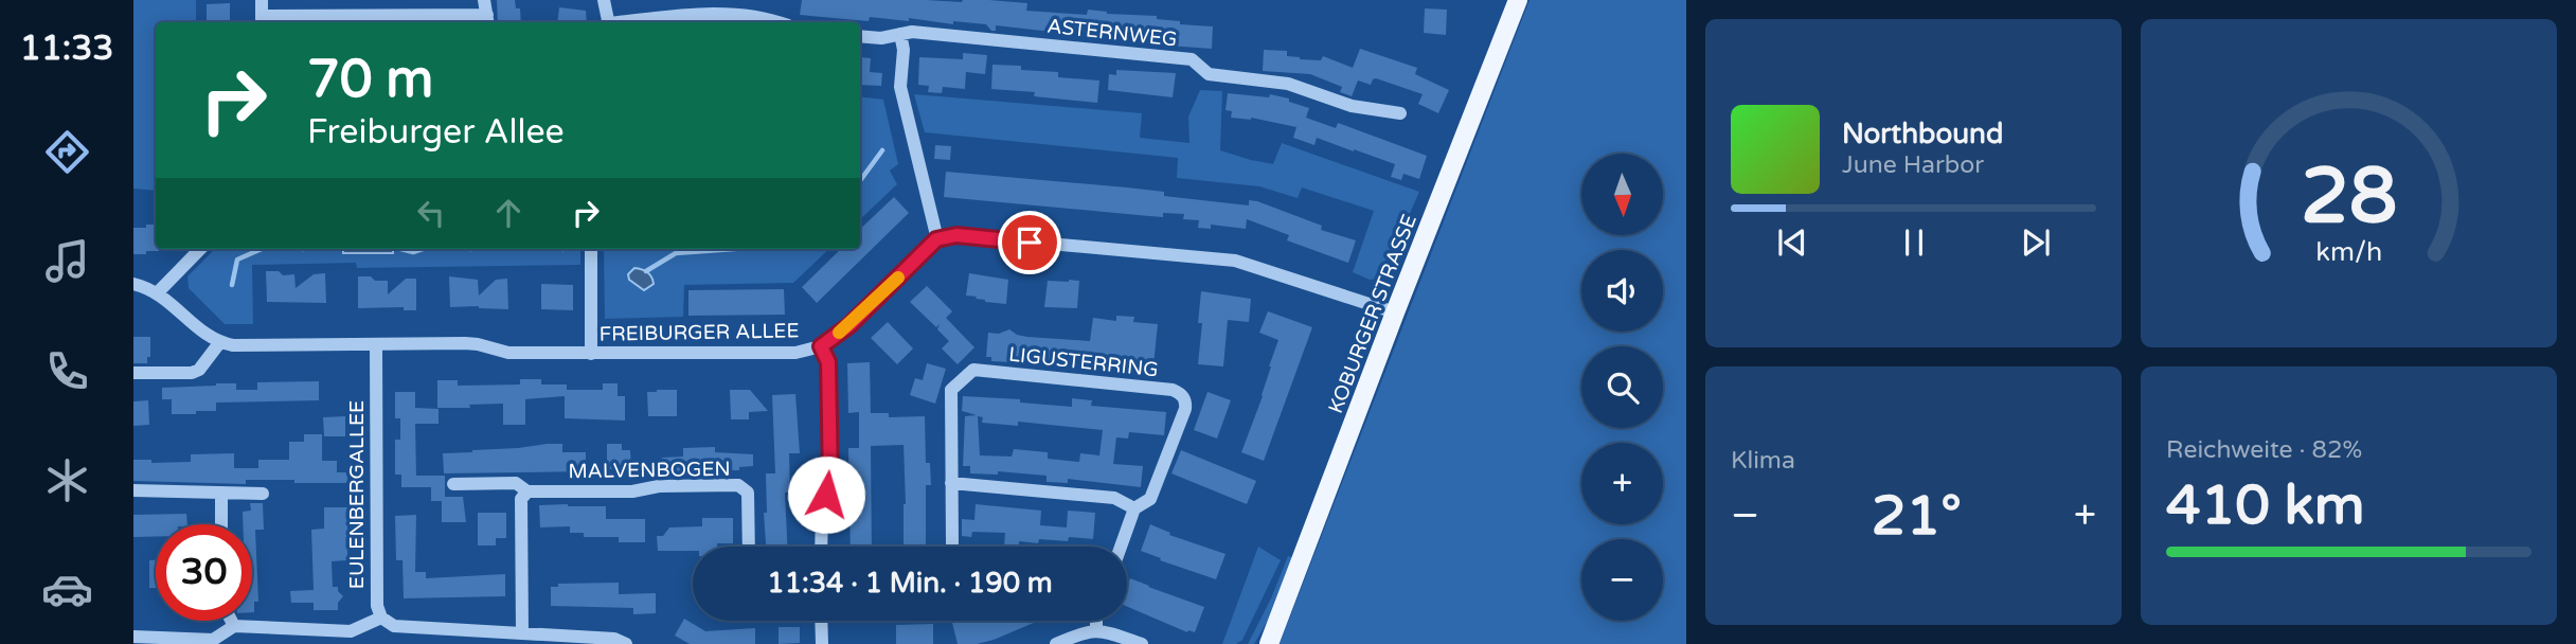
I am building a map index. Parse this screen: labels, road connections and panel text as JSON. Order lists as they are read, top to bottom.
{
  "streets": {
    "main road": ["KOBURGER STRASSE"],
    "street": [
      "ASTERNWEG",
      "FREIBURGER ALLEE",
      "LIGUSTERRING",
      "MALVENBOGEN",
      "EULENBERGALLEE"
    ]
  },
  "crossings": [
    ["FREIBURGER ALLEE", "EULENBERGALLEE"]
  ],
  "north": "bottom",
  "page": {
    "tabs": "11:33",
    "turn": ["70 m", "Freiburger Allee"],
    "song": ["Northbound", "June Harbor"],
    "map_buttons": ["+", "−"],
    "tile": [
      "Klima",
      ["Reichweite · 82%", "410 km"]
    ],
    "heat": ["−", "21°", "+"],
    "limit": "30",
    "trip": "11:34 · 1 Min. · 190 m",
    "gauge": ["28", "km/h"]
  }
}
